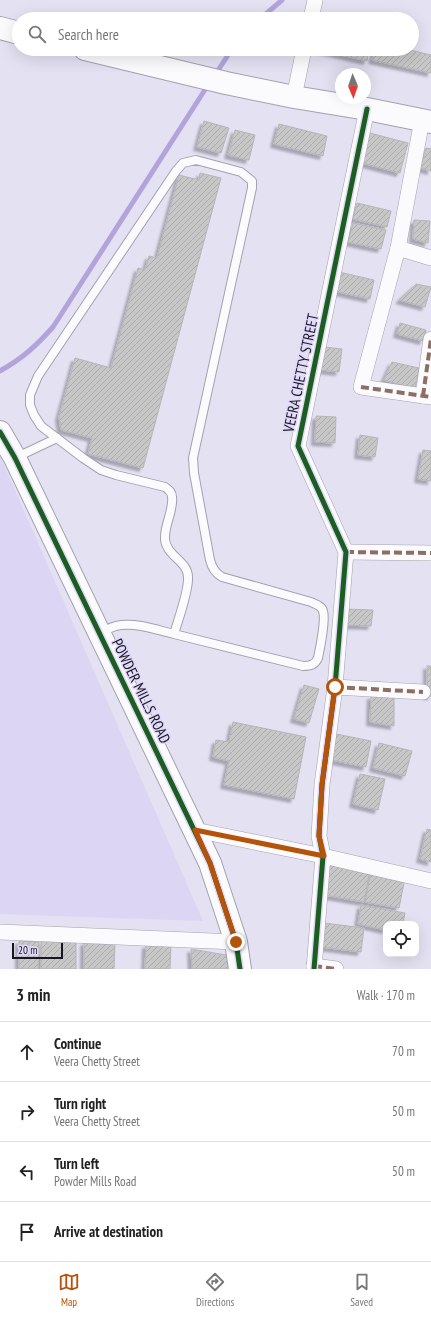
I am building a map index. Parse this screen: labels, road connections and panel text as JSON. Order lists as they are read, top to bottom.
{
  "streets": {
    "street": ["VEERA CHETTY STREET", "POWDER MILLS ROAD"]
  },
  "scale_bar": "20 m",
  "north": "bottom",
  "page": {
    "search": "Search here",
    "scale": "20 m",
    "heading": ["3 min", "Walk · 170 m"],
    "list": [
      ["Continue", "Veera Chetty Street", "70 m"],
      ["Turn right", "Veera Chetty Street", "50 m"],
      ["Turn left", "Powder Mills Road", "50 m"],
      "Arrive at destination"
    ],
    "nav": ["Map", "Directions", "Saved"]
  }
}
